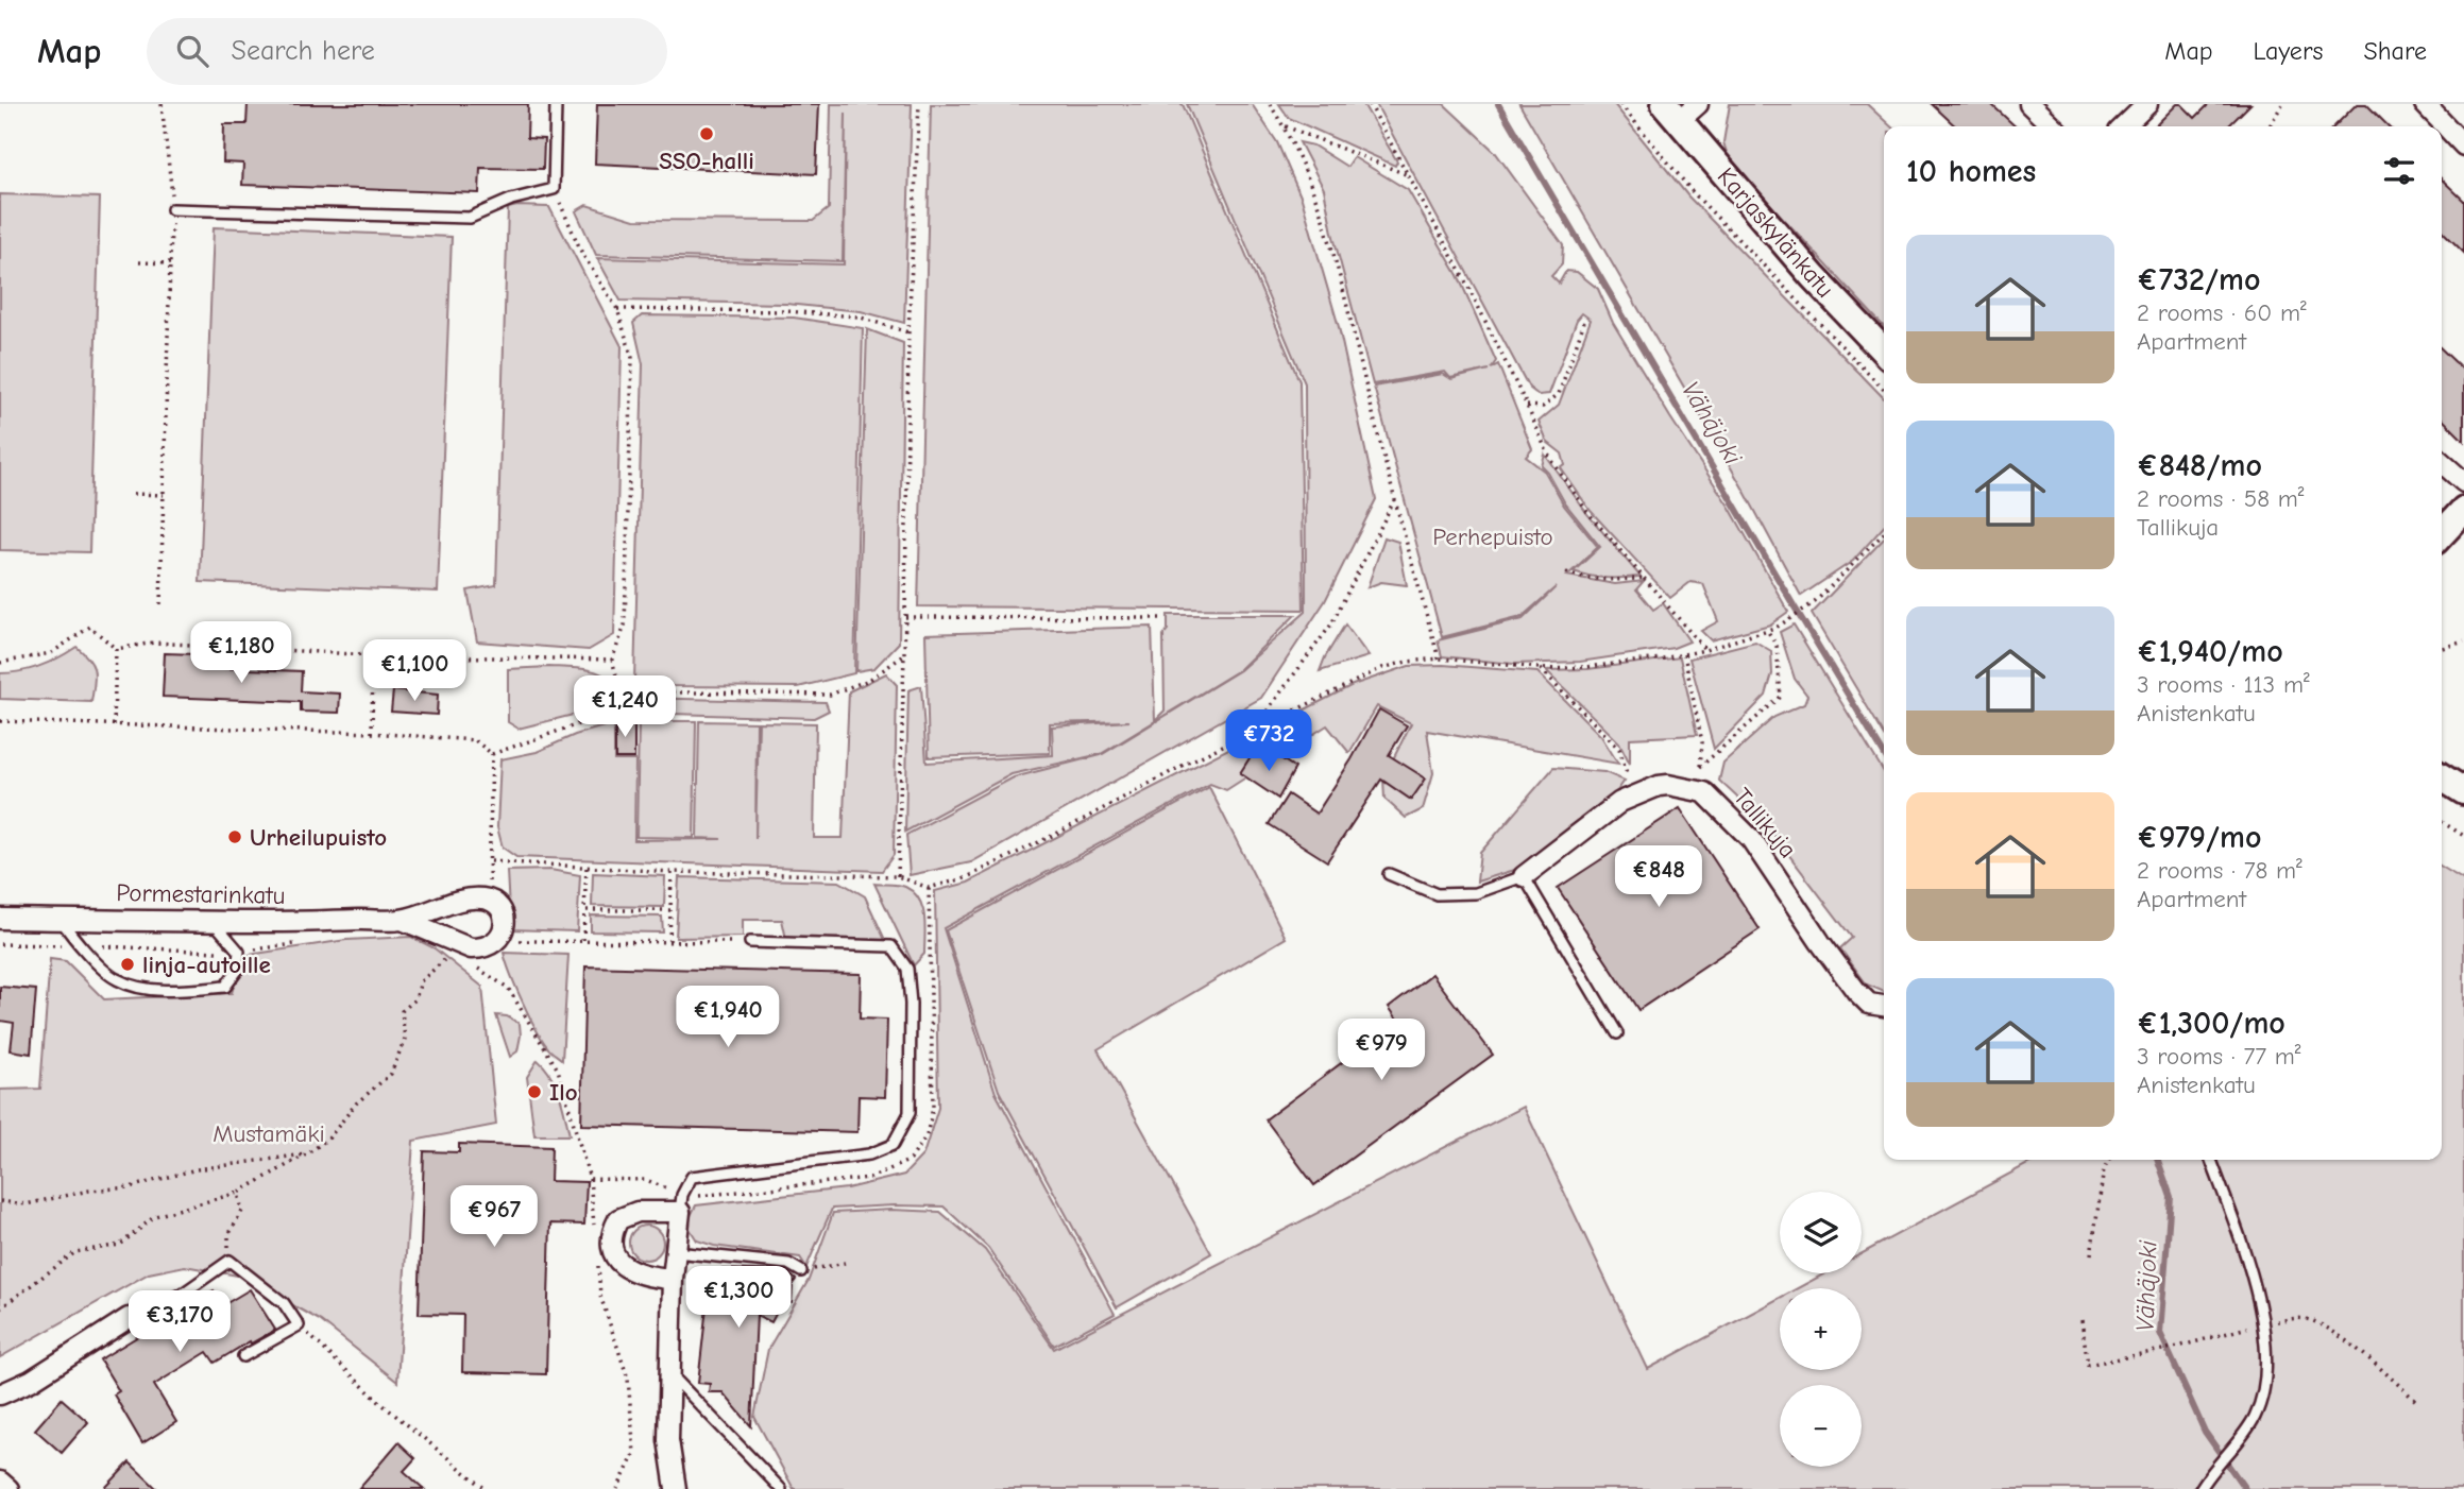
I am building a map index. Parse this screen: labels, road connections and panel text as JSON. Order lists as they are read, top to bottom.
{
  "streets": {
    "street": ["Karjaskylänkatu", "Tallikuja", "Pormestarinkatu"]
  },
  "water": ["Vähäjoki"],
  "parks": ["Perhepuisto", "Mustamäki"],
  "places": [
    "SSO-halli",
    "Urheilupuisto",
    "linja-autoille",
    "Ilo"
  ],
  "page": {
    "header": "Map",
    "search": "Search here",
    "nav": ["Map", "Layers", "Share"],
    "heading": "10 homes",
    "list": [
      {
        "name": "€732/mo",
        "note": "2 rooms · 60 m² · Apartment"
      },
      {
        "name": "€848/mo",
        "note": "2 rooms · 58 m² · Tallikuja"
      },
      {
        "name": "€1,940/mo",
        "note": "3 rooms · 113 m² · Anistenkatu"
      },
      {
        "name": "€979/mo",
        "note": "2 rooms · 78 m² · Apartment"
      },
      {
        "name": "€1,300/mo",
        "note": "3 rooms · 77 m² · Anistenkatu"
      }
    ],
    "price": [
      "€1,180",
      "€1,100",
      "€1,240",
      "€732",
      "€848",
      "€1,940",
      "€979",
      "€967",
      "€1,300",
      "€3,170"
    ],
    "map_buttons": ["+", "−"]
  }
}
